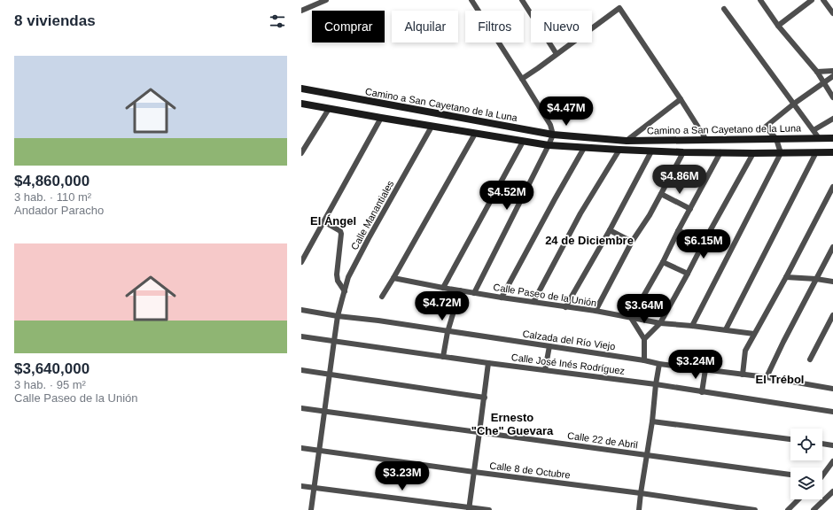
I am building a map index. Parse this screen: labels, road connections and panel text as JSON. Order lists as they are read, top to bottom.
{
  "streets": {
    "street": [
      "Camino a San Cayetano de la Luna",
      "Calle Manantiales",
      "Calle Paseo de la Unión",
      "Calzada del Río Viejo",
      "Calle José Inés Rodríguez",
      "Calle 22 de Abril",
      "Calle 8 de Octubre"
    ]
  },
  "crossings": [
    ["Camino a San Cayetano de la Luna", "Calle Manantiales"],
    ["Calle Manantiales", "Calzada del Río Viejo"],
    ["Calle Manantiales", "Calle José Inés Rodríguez"],
    ["Calle Manantiales", "Calle 22 de Abril"],
    ["Calle Manantiales", "Calle 8 de Octubre"]
  ],
  "districts": [
    "El Ángel",
    "24 de Diciembre",
    "El Trébol",
    "Ernesto \"Che\" Guevara"
  ],
  "page": {
    "heading": "8 viviendas",
    "chip": [
      "Comprar",
      "Alquilar",
      "Filtros",
      "Nuevo"
    ],
    "list": [
      {
        "name": "$4,860,000",
        "note": "3 hab. · 110 m² · Andador Paracho"
      },
      {
        "name": "$3,640,000",
        "note": "3 hab. · 95 m² · Calle Paseo de la Unión"
      }
    ],
    "price": [
      "$4.47M",
      "$4.86M",
      "$4.52M",
      "$6.15M",
      "$4.72M",
      "$3.64M",
      "$3.24M",
      "$3.23M"
    ]
  }
}
